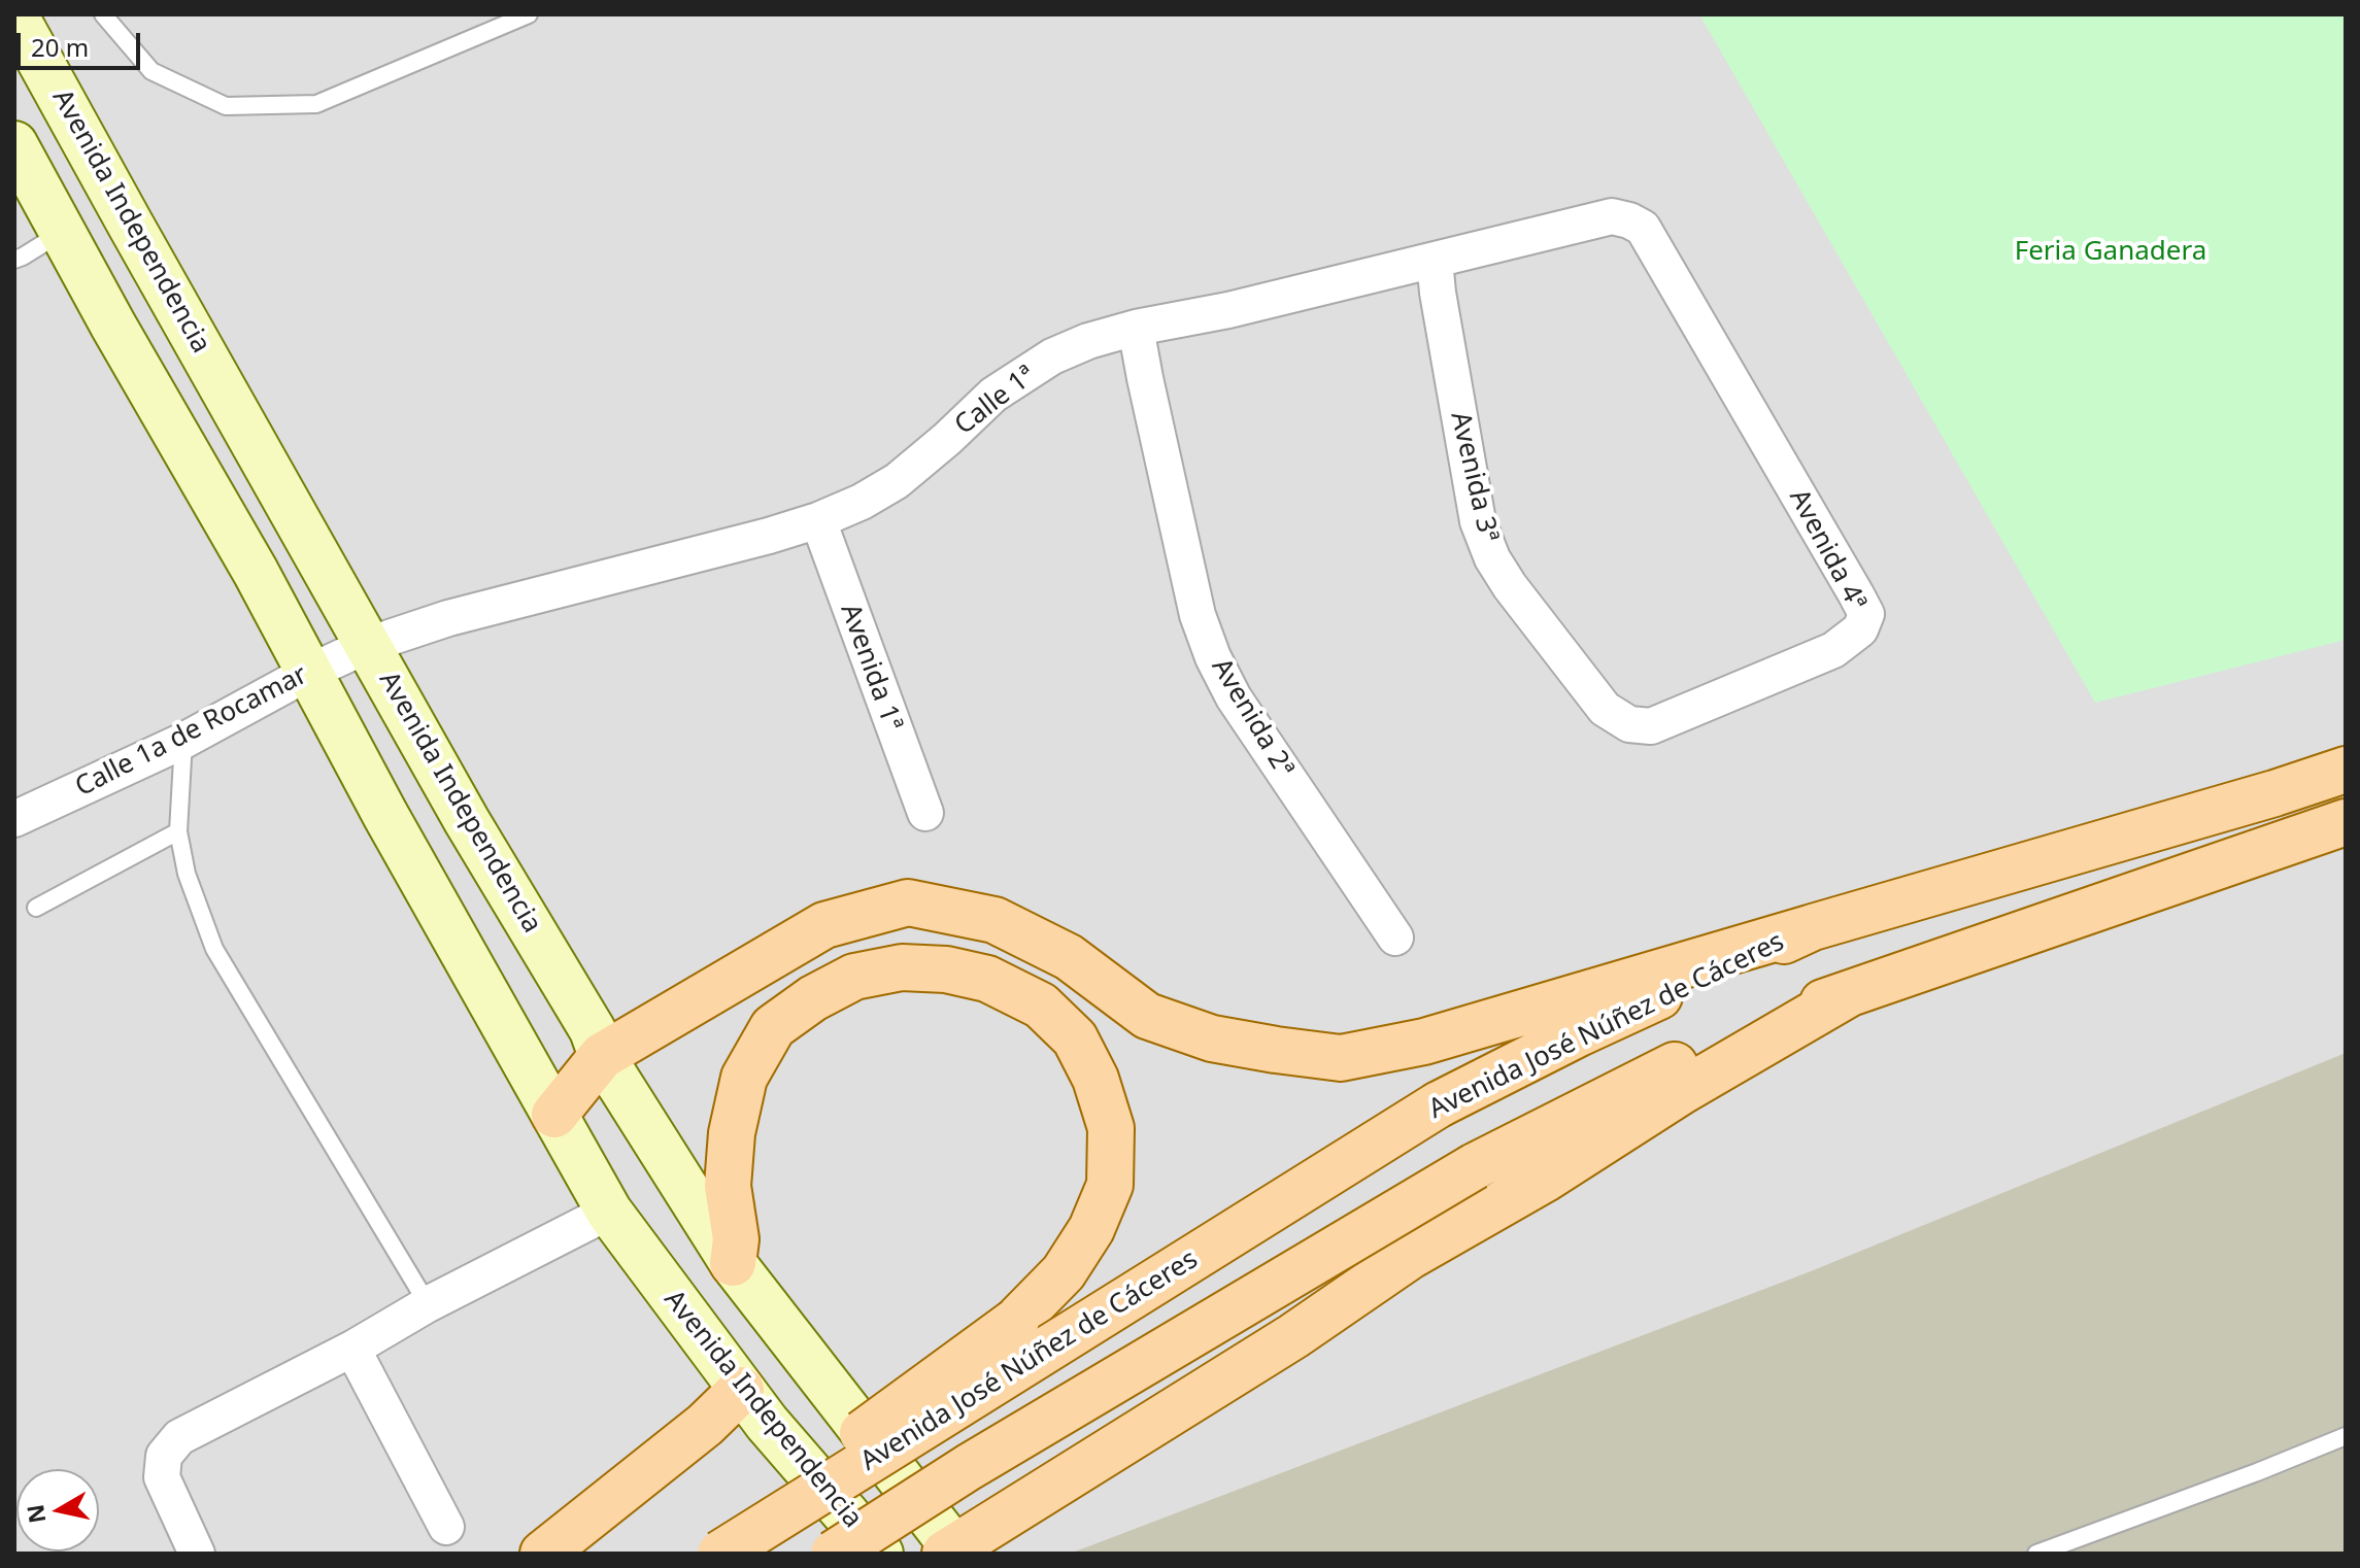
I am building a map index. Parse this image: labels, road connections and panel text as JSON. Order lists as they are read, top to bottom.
{
  "streets": {
    "main road": ["Avenida Independencia", "Avenida José Núñez de Cáceres"],
    "street": [
      "Calle 1ª",
      "Avenida 3ª",
      "Avenida 4ª",
      "Avenida 1ª",
      "Avenida 2ª",
      "Calle 1a de Rocamar"
    ]
  },
  "crossings": [
    ["Avenida Independencia", "Calle 1ª"],
    ["Avenida Independencia", "Calle 1a de Rocamar"],
    ["Calle 1ª", "Avenida 3ª"],
    ["Calle 1ª", "Avenida 4ª"],
    ["Calle 1ª", "Avenida 1ª"],
    ["Calle 1ª", "Avenida 2ª"],
    ["Calle 1ª", "Calle 1a de Rocamar"],
    ["Avenida 3ª", "Avenida 4ª"]
  ],
  "parks": ["Feria Ganadera"],
  "scale_bar": "20 m",
  "north": "left"
}
